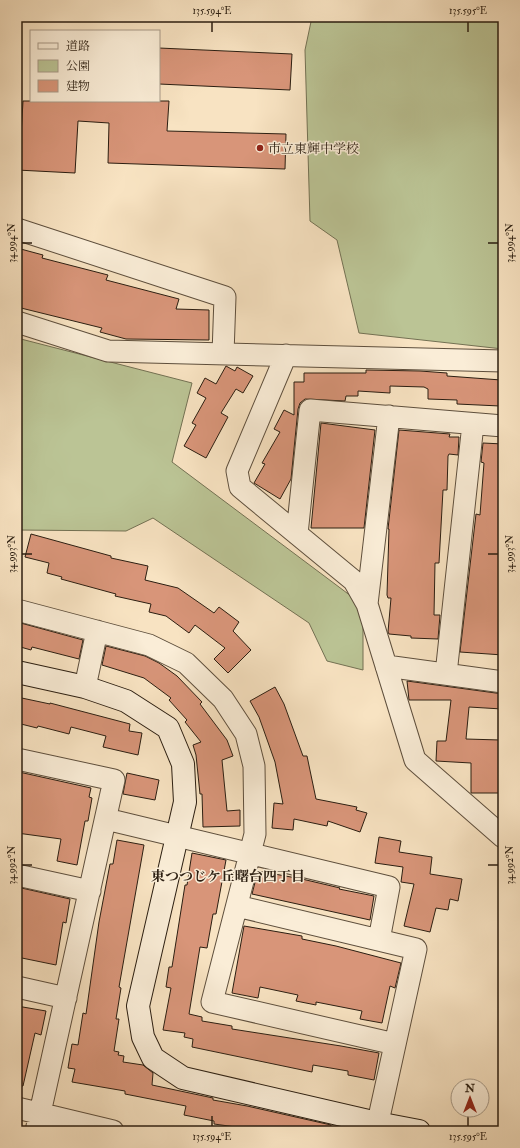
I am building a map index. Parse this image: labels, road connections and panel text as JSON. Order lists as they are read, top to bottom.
{
  "districts": ["東つつじケ丘曙台四丁目"],
  "places": ["市立東輝中学校"],
  "legend": ["道路", "公園", "建物"],
  "north": "top",
  "coordinates": [
    "135.594°E",
    "135.595°E",
    "34.994°N",
    "34.993°N",
    "34.992°N"
  ]
}
